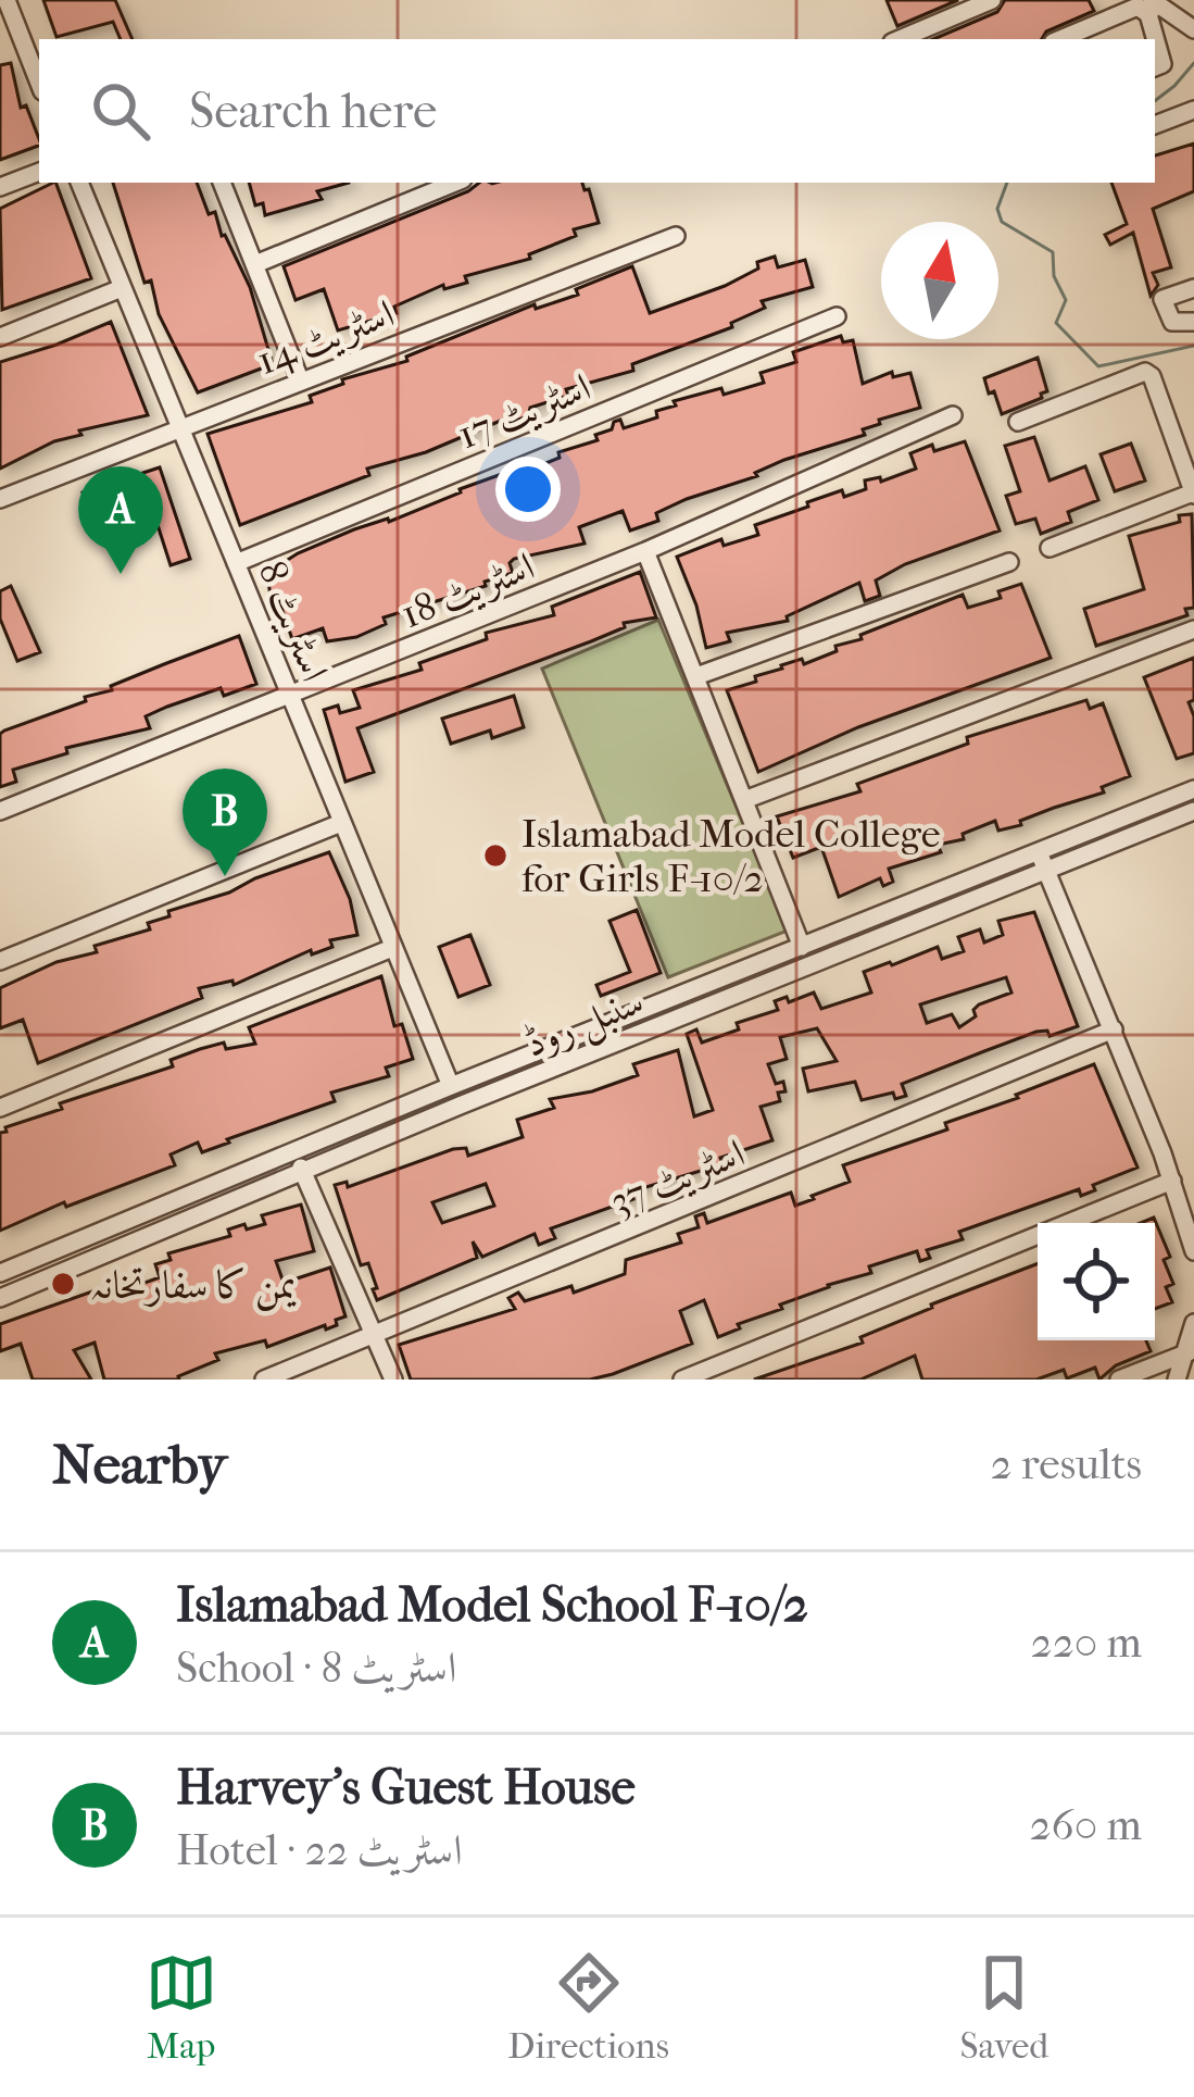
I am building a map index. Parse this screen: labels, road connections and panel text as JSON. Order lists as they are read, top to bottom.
{
  "streets": {
    "street": [
      "اسٹریٹ 14",
      "اسٹریٹ 17",
      "اسٹریٹ 18",
      "اسٹریٹ 8",
      "سنبل روڈ",
      "اسٹریٹ 37"
    ]
  },
  "crossings": [
    ["اسٹریٹ 14", "اسٹریٹ 8"],
    ["اسٹریٹ 17", "اسٹریٹ 8"],
    ["اسٹریٹ 18", "اسٹریٹ 8"],
    ["اسٹریٹ 8", "سنبل روڈ"]
  ],
  "places": ["Islamabad Model College for Girls F-10/2", "یمن کا سفارتخانہ"],
  "north": "top",
  "page": {
    "search": "Search here",
    "pins": ["A", "B"],
    "heading": ["Nearby", "2 results"],
    "list": [
      {
        "mark": "A",
        "name": "Islamabad Model School F-10/2",
        "note": "School · اسٹریٹ 8",
        "value": "220 m"
      },
      {
        "mark": "B",
        "name": "Harvey's Guest House",
        "note": "Hotel · اسٹریٹ 22",
        "value": "260 m"
      }
    ],
    "nav": ["Map", "Directions", "Saved"]
  }
}
